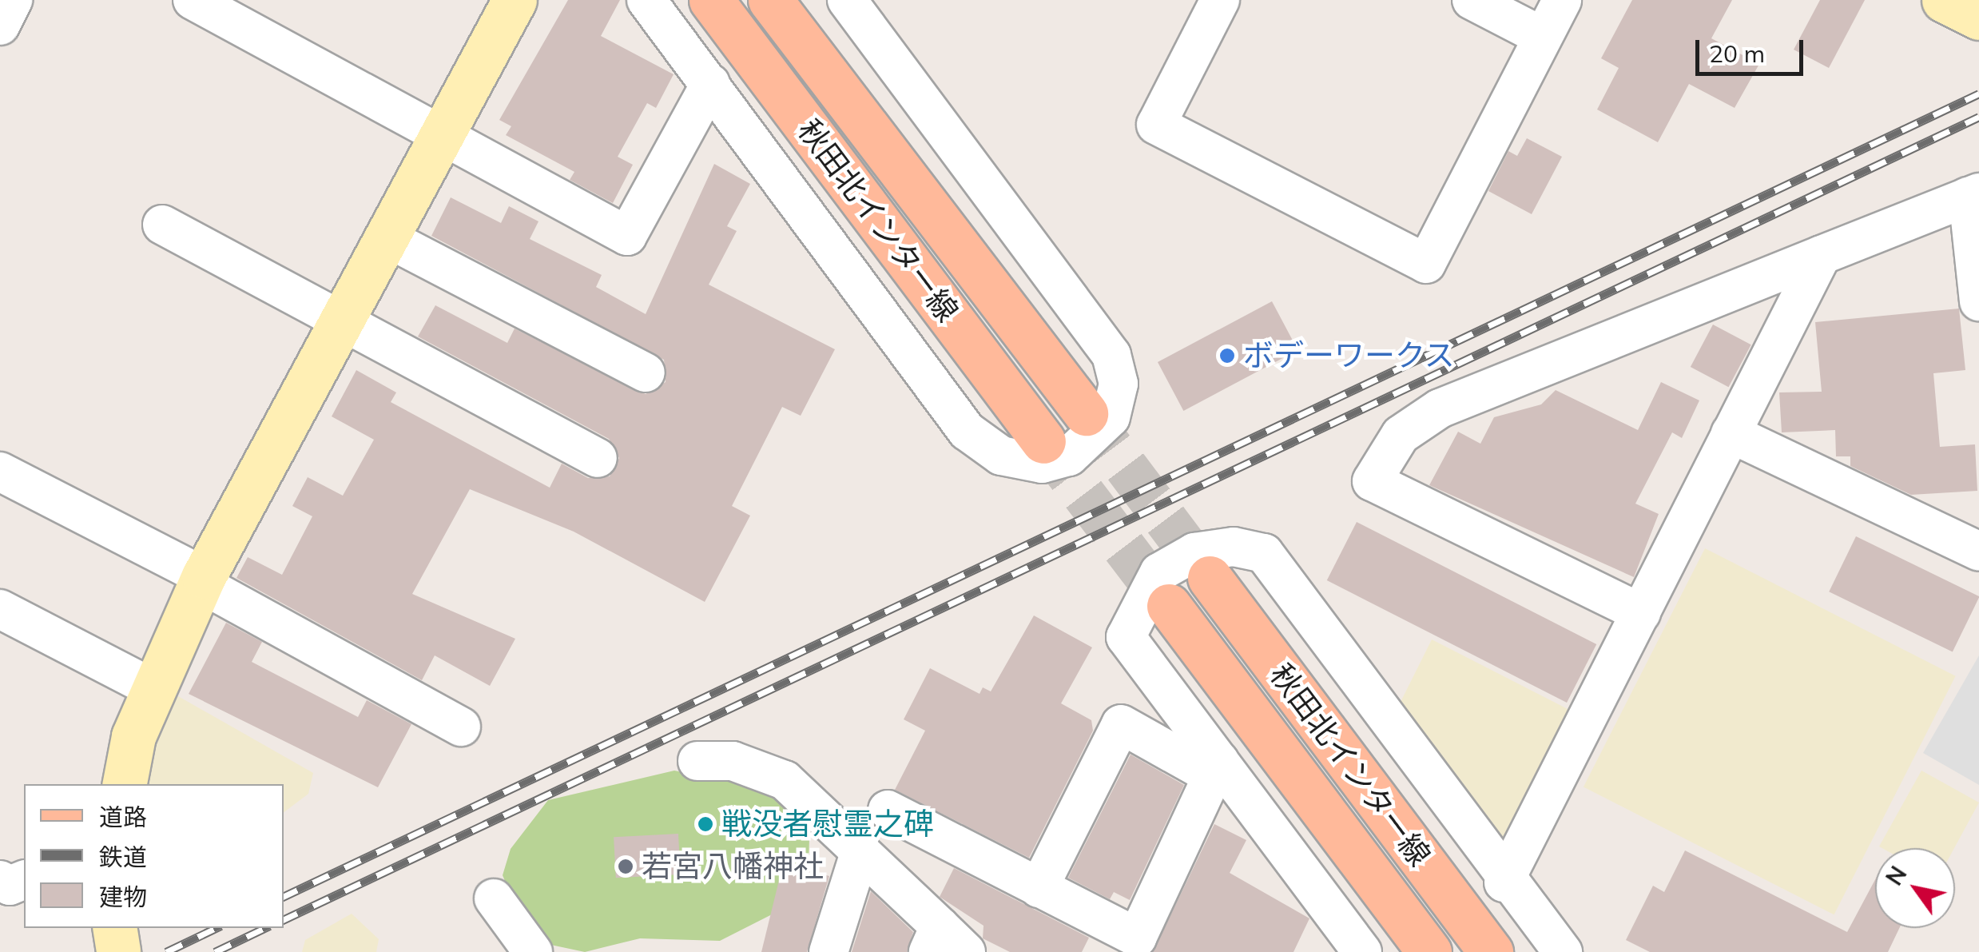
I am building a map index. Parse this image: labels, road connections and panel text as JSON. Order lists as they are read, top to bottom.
{
  "streets": {
    "main road": ["秋田北インター線"]
  },
  "places": ["ボデーワークス", "戦没者慰霊之碑", "若宮八幡神社"],
  "legend": ["道路", "鉄道", "建物"],
  "scale_bar": "20 m",
  "north": "top left"
}
